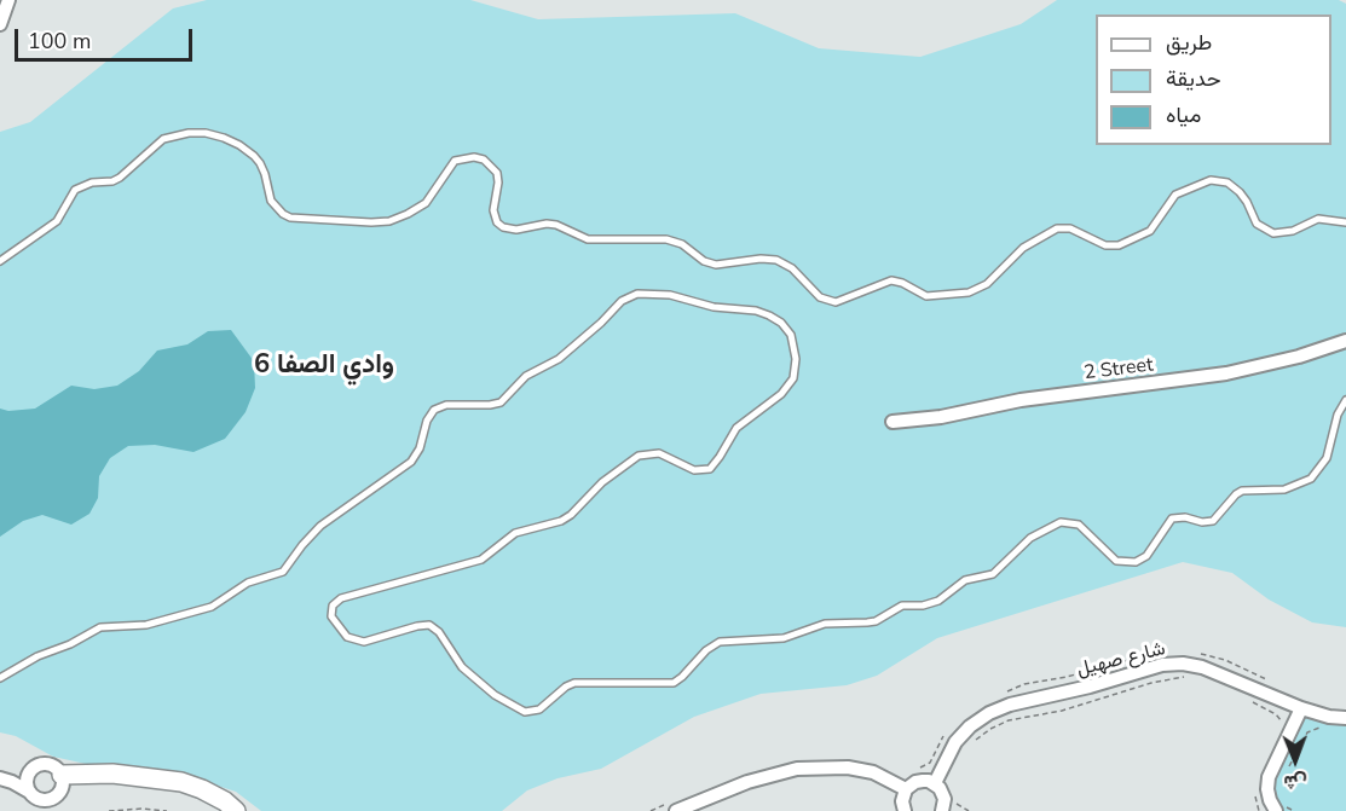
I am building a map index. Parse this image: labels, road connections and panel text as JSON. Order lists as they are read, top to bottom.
{
  "streets": {
    "street": ["2 Street", "شارع صهيل"]
  },
  "districts": ["وادي الصفا 6"],
  "legend": ["طريق", "حديقة", "مياه"],
  "scale_bar": "100 m",
  "north": "bottom"
}
